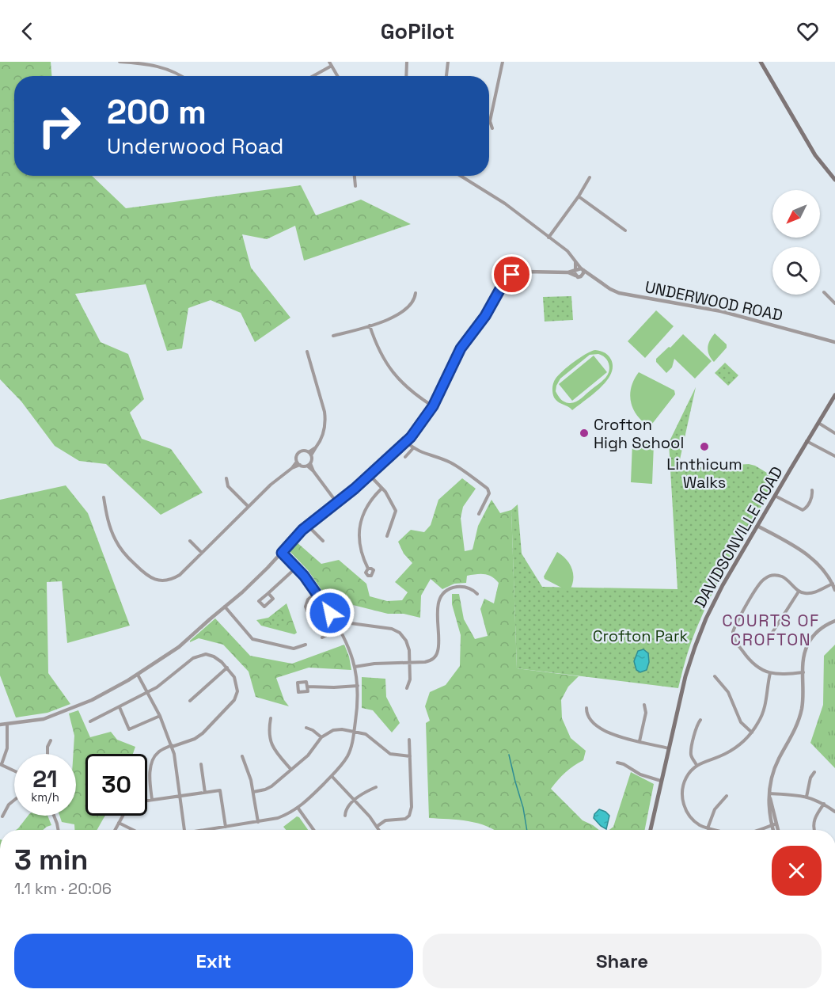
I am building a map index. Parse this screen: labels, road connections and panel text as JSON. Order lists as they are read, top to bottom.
{
  "streets": {
    "main road": ["DAVIDSONVILLE ROAD"],
    "street": ["UNDERWOOD ROAD"]
  },
  "districts": ["COURTS OF CROFTON"],
  "parks": ["Crofton Park"],
  "places": ["Crofton High School", "Linthicum Walks"],
  "north": "bottom left",
  "page": {
    "header": "GoPilot",
    "turn": ["200 m", "Underwood Road"],
    "speed": "21 km/h",
    "limit": "30",
    "heading": ["3 min", "1.1 km · 20:06"],
    "buttons": ["Exit", "Share"]
  }
}
